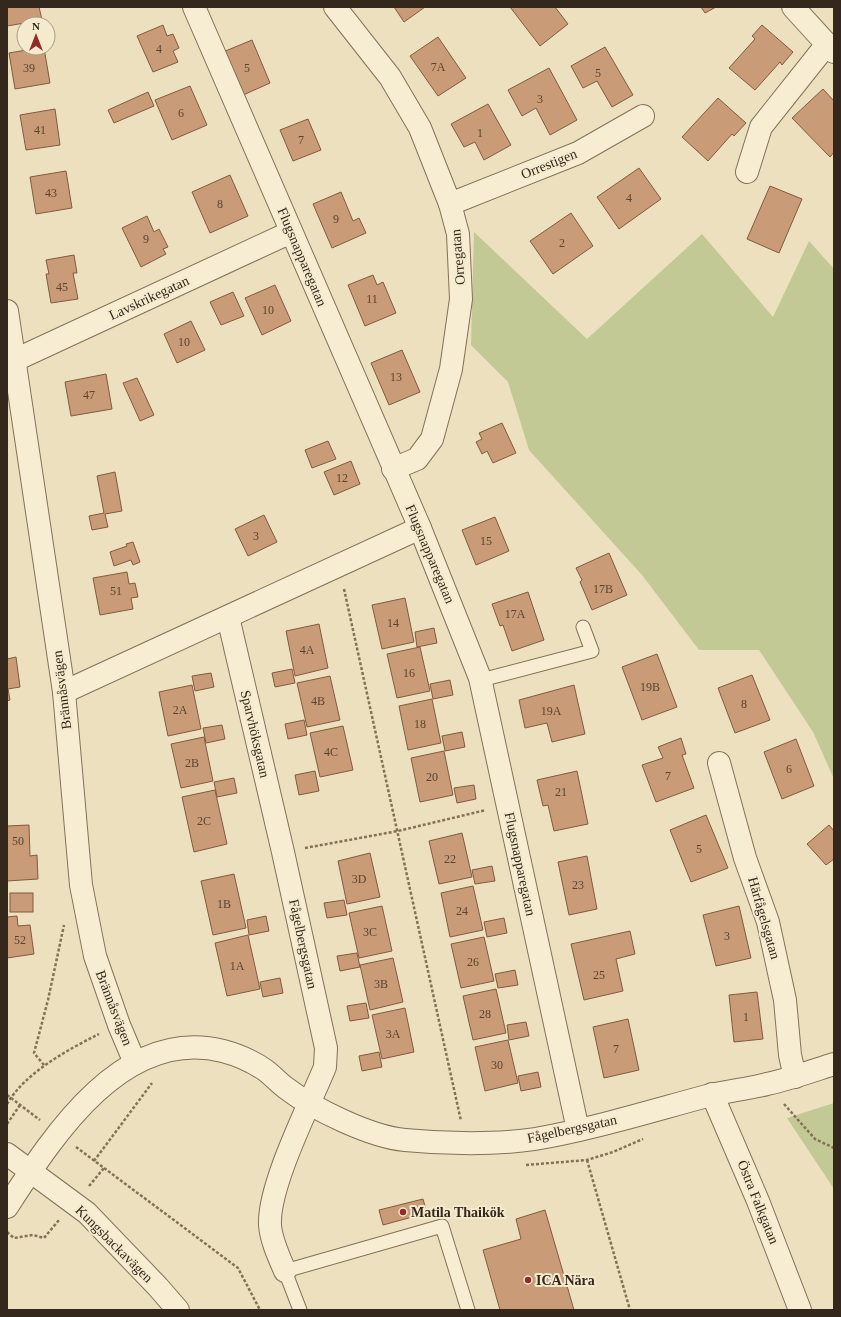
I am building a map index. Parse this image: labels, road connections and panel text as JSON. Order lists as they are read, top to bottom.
{
  "streets": {
    "street": [
      "Orrestigen",
      "Flugsnapparegatan",
      "Orregatan",
      "Lavskrikegatan",
      "Brännåsvägen",
      "Sparvhöksgatan",
      "Härfågelsgatan",
      "Fågelbergsgatan",
      "Östra Falkgatan",
      "Kungsbackavägen"
    ]
  },
  "crossings": [
    ["Orrestigen", "Orregatan"],
    ["Flugsnapparegatan", "Orregatan"],
    ["Flugsnapparegatan", "Lavskrikegatan"],
    ["Flugsnapparegatan", "Fågelbergsgatan"],
    ["Lavskrikegatan", "Brännåsvägen"],
    ["Brännåsvägen", "Fågelbergsgatan"],
    ["Sparvhöksgatan", "Fågelbergsgatan"],
    ["Härfågelsgatan", "Fågelbergsgatan"],
    ["Fågelbergsgatan", "Östra Falkgatan"],
    ["Fågelbergsgatan", "Kungsbackavägen"]
  ],
  "places": ["Matila Thaikök", "ICA Nära"],
  "house_numbers": [
    "4",
    "7A",
    "39",
    "5",
    "5",
    "3",
    "6",
    "41",
    "1",
    "7",
    "43",
    "4",
    "8",
    "9",
    "9",
    "2",
    "45",
    "11",
    "10",
    "10",
    "13",
    "47",
    "12",
    "3",
    "15",
    "17B",
    "51",
    "17A",
    "14",
    "4A",
    "16",
    "19B",
    "4B",
    "8",
    "2A",
    "19A",
    "18",
    "4C",
    "2B",
    "6",
    "7",
    "20",
    "21",
    "2C",
    "50",
    "5",
    "22",
    "3D",
    "23",
    "1B",
    "24",
    "3C",
    "3",
    "52",
    "26",
    "1A",
    "25",
    "3B",
    "28",
    "1",
    "3A",
    "7",
    "30"
  ],
  "north": "top"
}
